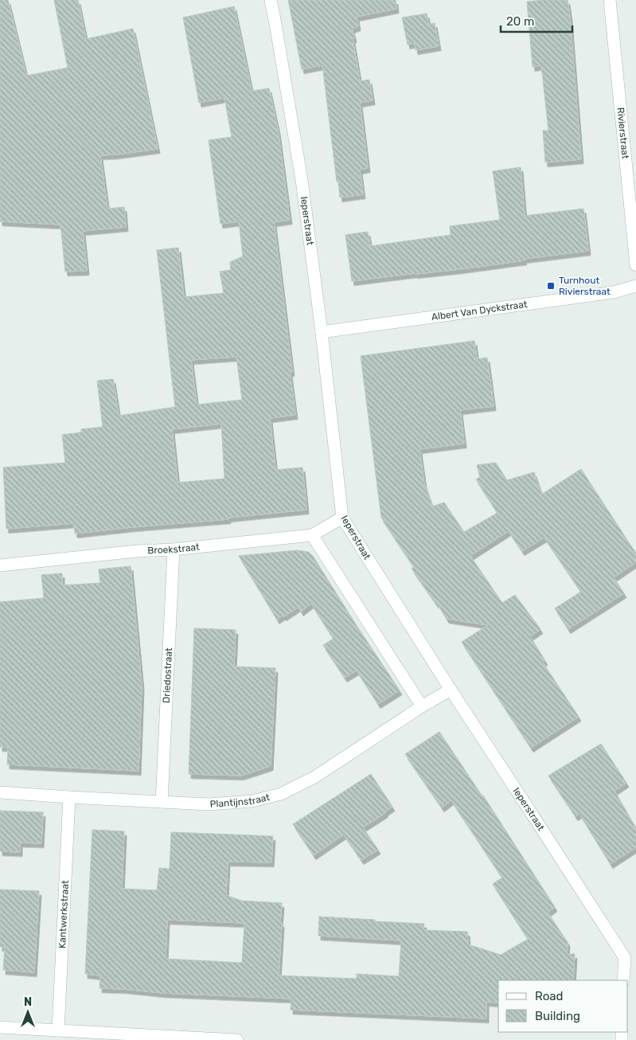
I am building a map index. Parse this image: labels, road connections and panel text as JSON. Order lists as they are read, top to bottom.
{
  "streets": {
    "street": [
      "Rivierstraat",
      "Ieperstraat",
      "Albert Van Dyckstraat",
      "Broekstraat",
      "Driedostraat",
      "Plantijnstraat",
      "Kantwerkstraat"
    ]
  },
  "crossings": [
    ["Ieperstraat", "Albert Van Dyckstraat"],
    ["Ieperstraat", "Broekstraat"],
    ["Ieperstraat", "Plantijnstraat"],
    ["Broekstraat", "Driedostraat"],
    ["Driedostraat", "Plantijnstraat"],
    ["Plantijnstraat", "Kantwerkstraat"]
  ],
  "places": {
    "transit": ["Turnhout Rivierstraat"]
  },
  "legend": ["Road", "Building"],
  "scale_bar": "20 m",
  "north": "top"
}
